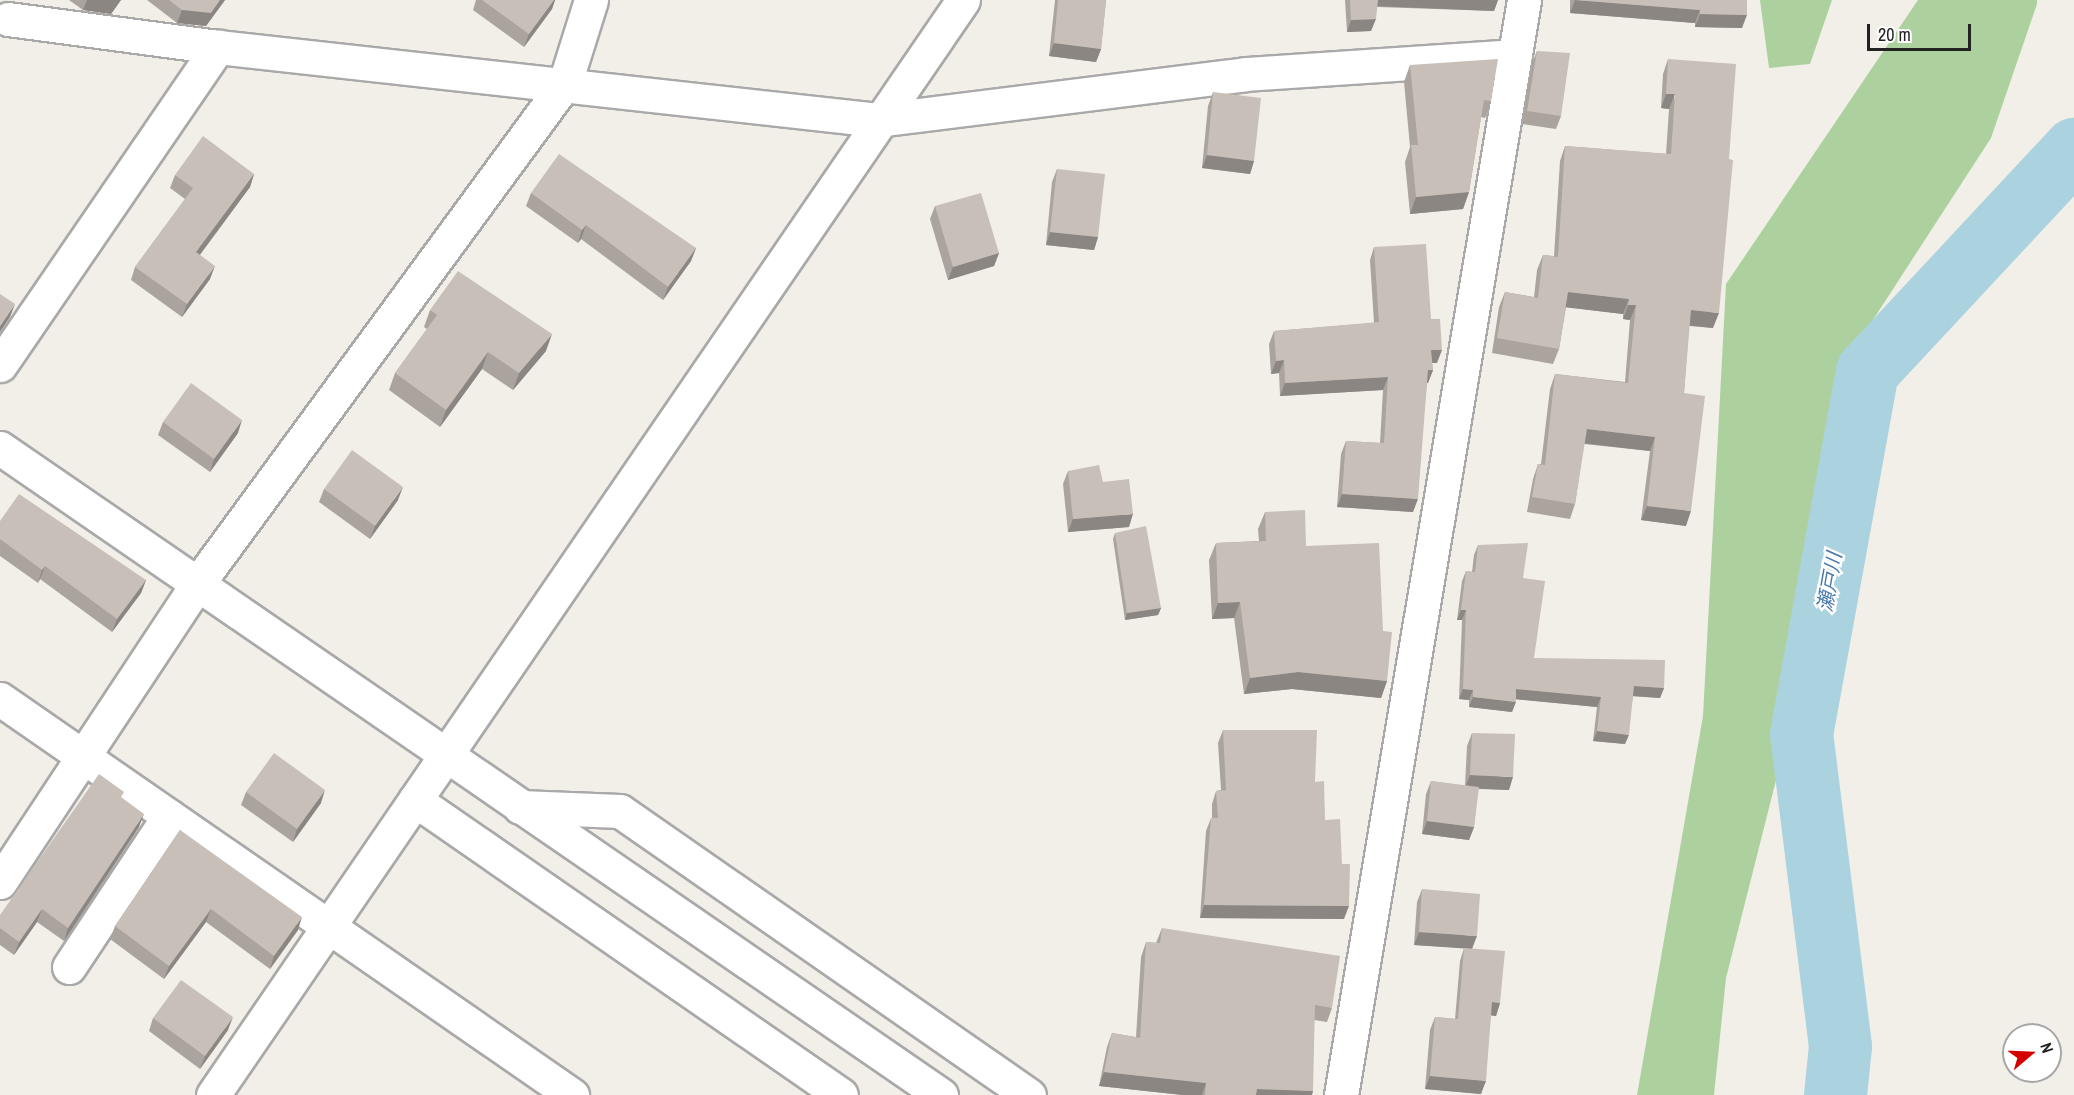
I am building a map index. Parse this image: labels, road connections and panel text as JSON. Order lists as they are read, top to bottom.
{
  "water": ["瀬戸川"],
  "scale_bar": "20 m",
  "north": "right"
}
